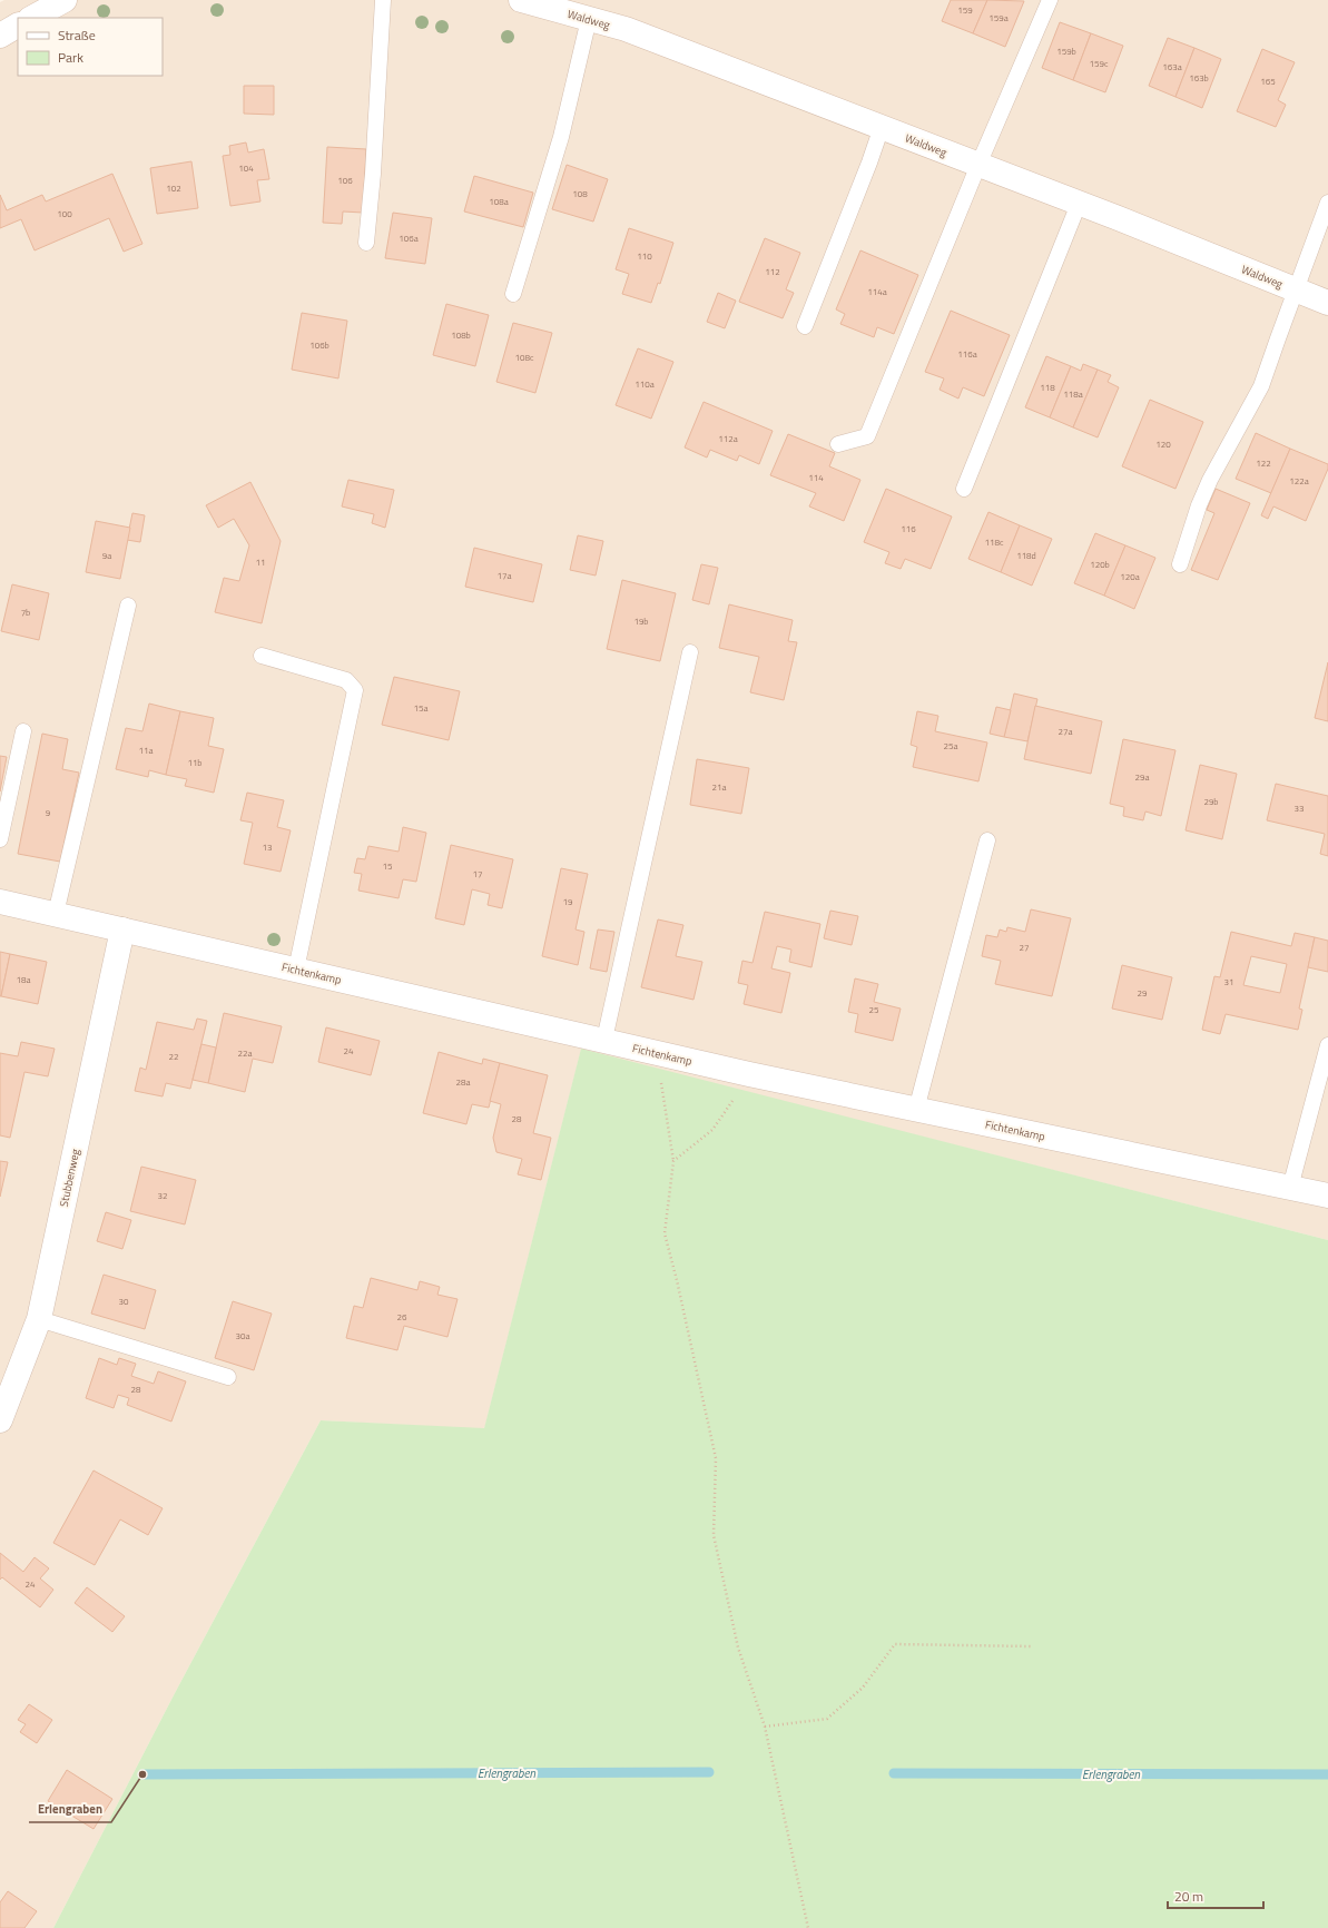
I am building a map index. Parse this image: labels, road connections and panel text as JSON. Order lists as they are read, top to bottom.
{
  "streets": {
    "street": ["Waldweg", "Fichtenkamp", "Stubbenweg"]
  },
  "crossings": [
    ["Fichtenkamp", "Stubbenweg"]
  ],
  "water": ["Erlengraben"],
  "places": ["Erlengraben"],
  "house_numbers": [
    "159",
    "159a",
    "159b",
    "159c",
    "163a",
    "163b",
    "165",
    "104",
    "106",
    "102",
    "108",
    "108a",
    "100",
    "106a",
    "110",
    "112",
    "114a",
    "108b",
    "106b",
    "116a",
    "108c",
    "110a",
    "118",
    "118a",
    "112a",
    "120",
    "122",
    "114",
    "122a",
    "116",
    "118c",
    "9a",
    "118d",
    "11",
    "120b",
    "17a",
    "120a",
    "7b",
    "19b",
    "15a",
    "27a",
    "25a",
    "11a",
    "11b",
    "29a",
    "21a",
    "29b",
    "33",
    "9",
    "13",
    "15",
    "17",
    "19",
    "27",
    "18a",
    "31",
    "29",
    "25",
    "24",
    "22a",
    "22",
    "28a",
    "28",
    "32",
    "30",
    "26",
    "30a",
    "28",
    "24"
  ],
  "legend": ["Straße", "Park"],
  "scale_bar": "20 m"
}
